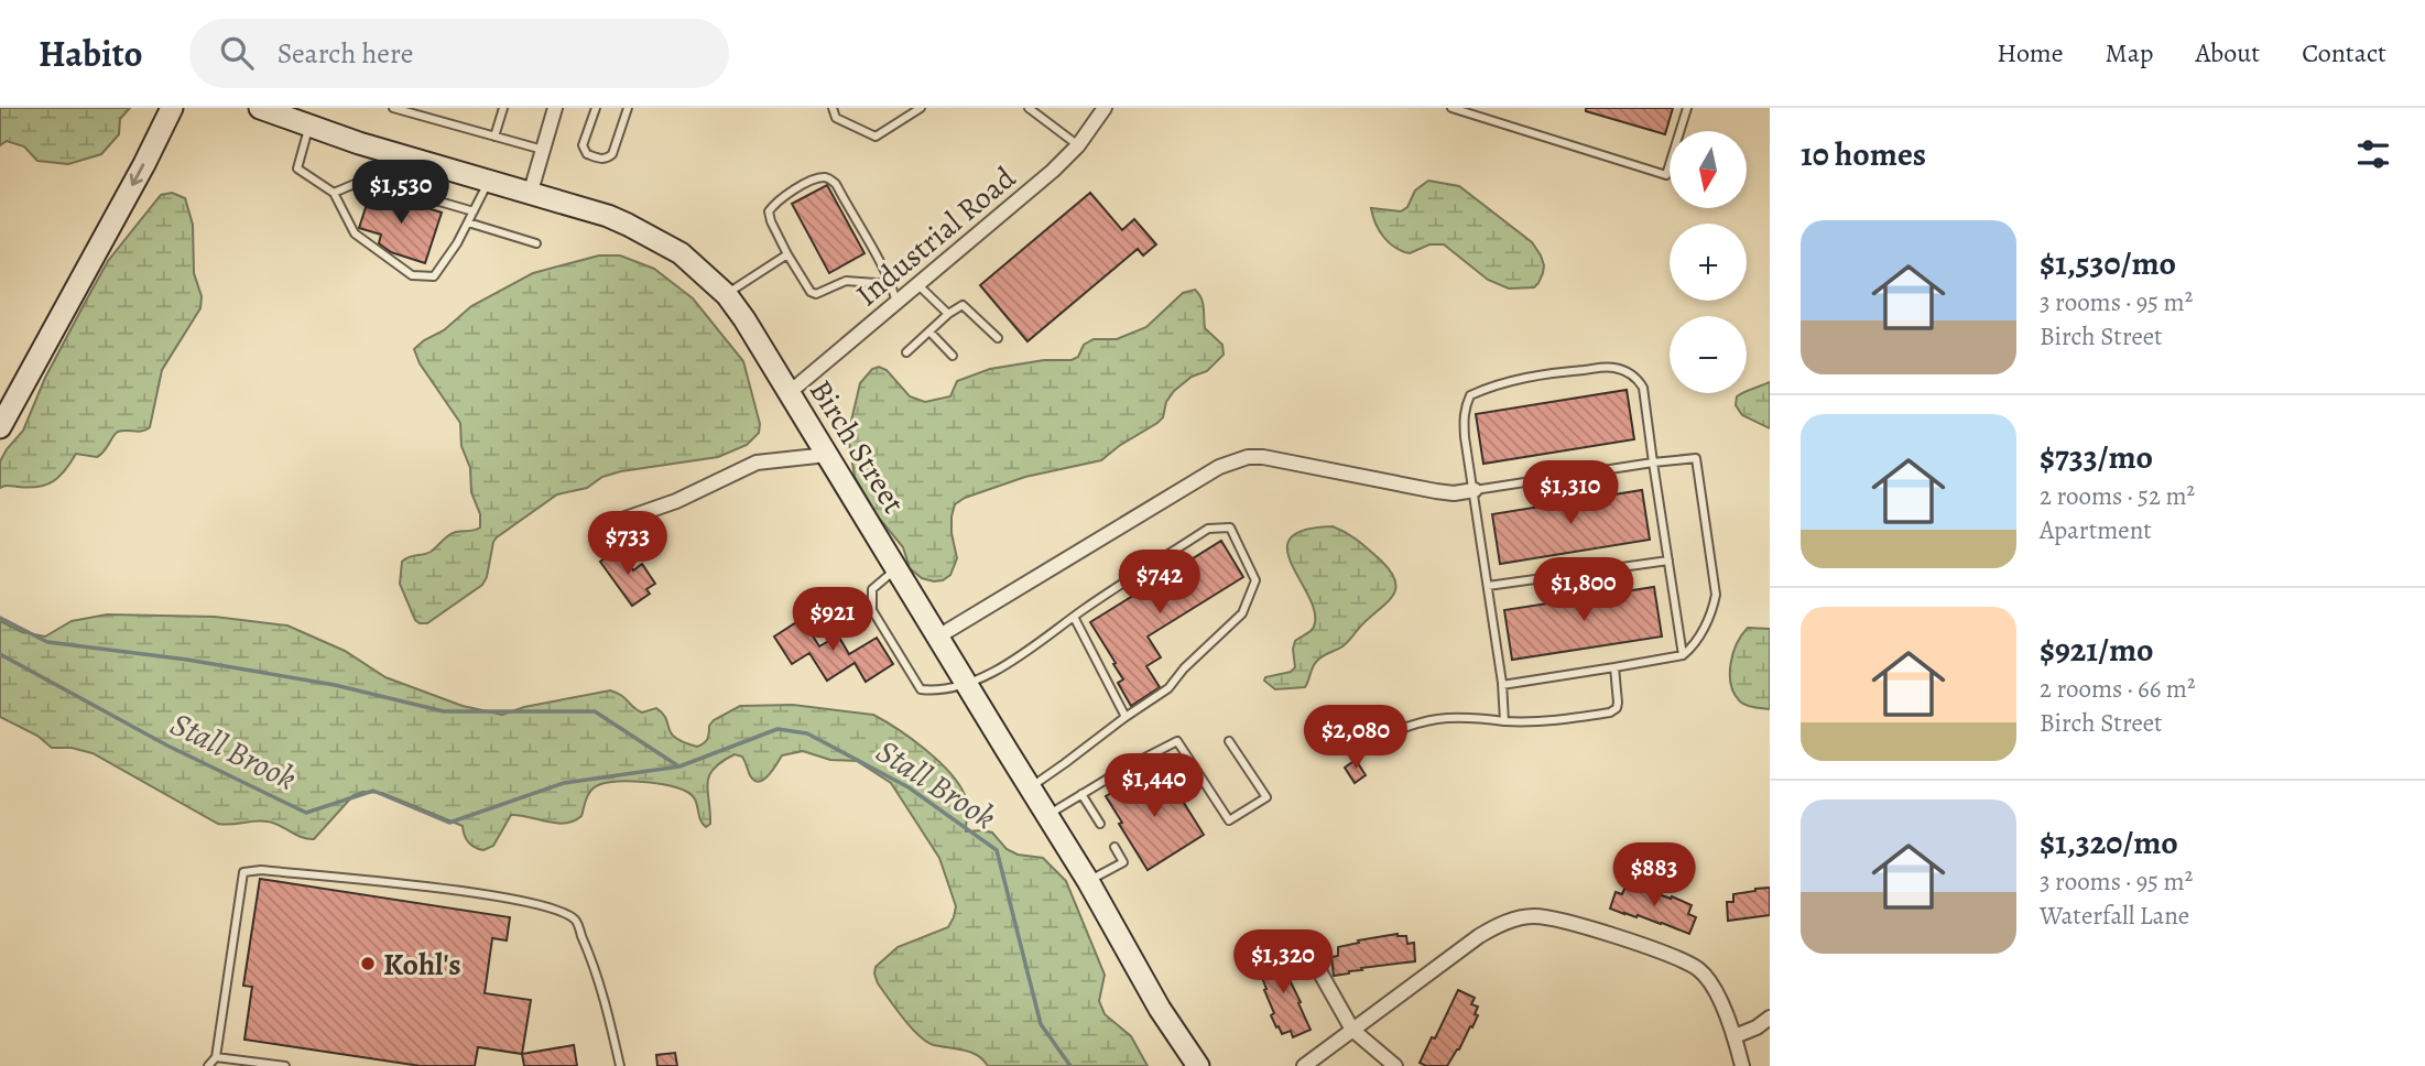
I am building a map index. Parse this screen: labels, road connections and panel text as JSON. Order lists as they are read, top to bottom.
{
  "streets": {
    "street": ["Industrial Road", "Birch Street"]
  },
  "crossings": [
    ["Industrial Road", "Birch Street"]
  ],
  "water": ["Stall Brook"],
  "places": ["Kohl's"],
  "north": "bottom",
  "page": {
    "header": "Habito",
    "search": "Search here",
    "nav": [
      "Home",
      "Map",
      "About",
      "Contact"
    ],
    "heading": "10 homes",
    "map_buttons": ["+", "−"],
    "price": [
      "$1,530",
      "$1,310",
      "$733",
      "$742",
      "$1,800",
      "$921",
      "$2,080",
      "$1,440",
      "$883",
      "$1,320"
    ],
    "list": [
      {
        "name": "$1,530/mo",
        "note": "3 rooms · 95 m² · Birch Street"
      },
      {
        "name": "$733/mo",
        "note": "2 rooms · 52 m² · Apartment"
      },
      {
        "name": "$921/mo",
        "note": "2 rooms · 66 m² · Birch Street"
      },
      {
        "name": "$1,320/mo",
        "note": "3 rooms · 95 m² · Waterfall Lane"
      }
    ]
  }
}
